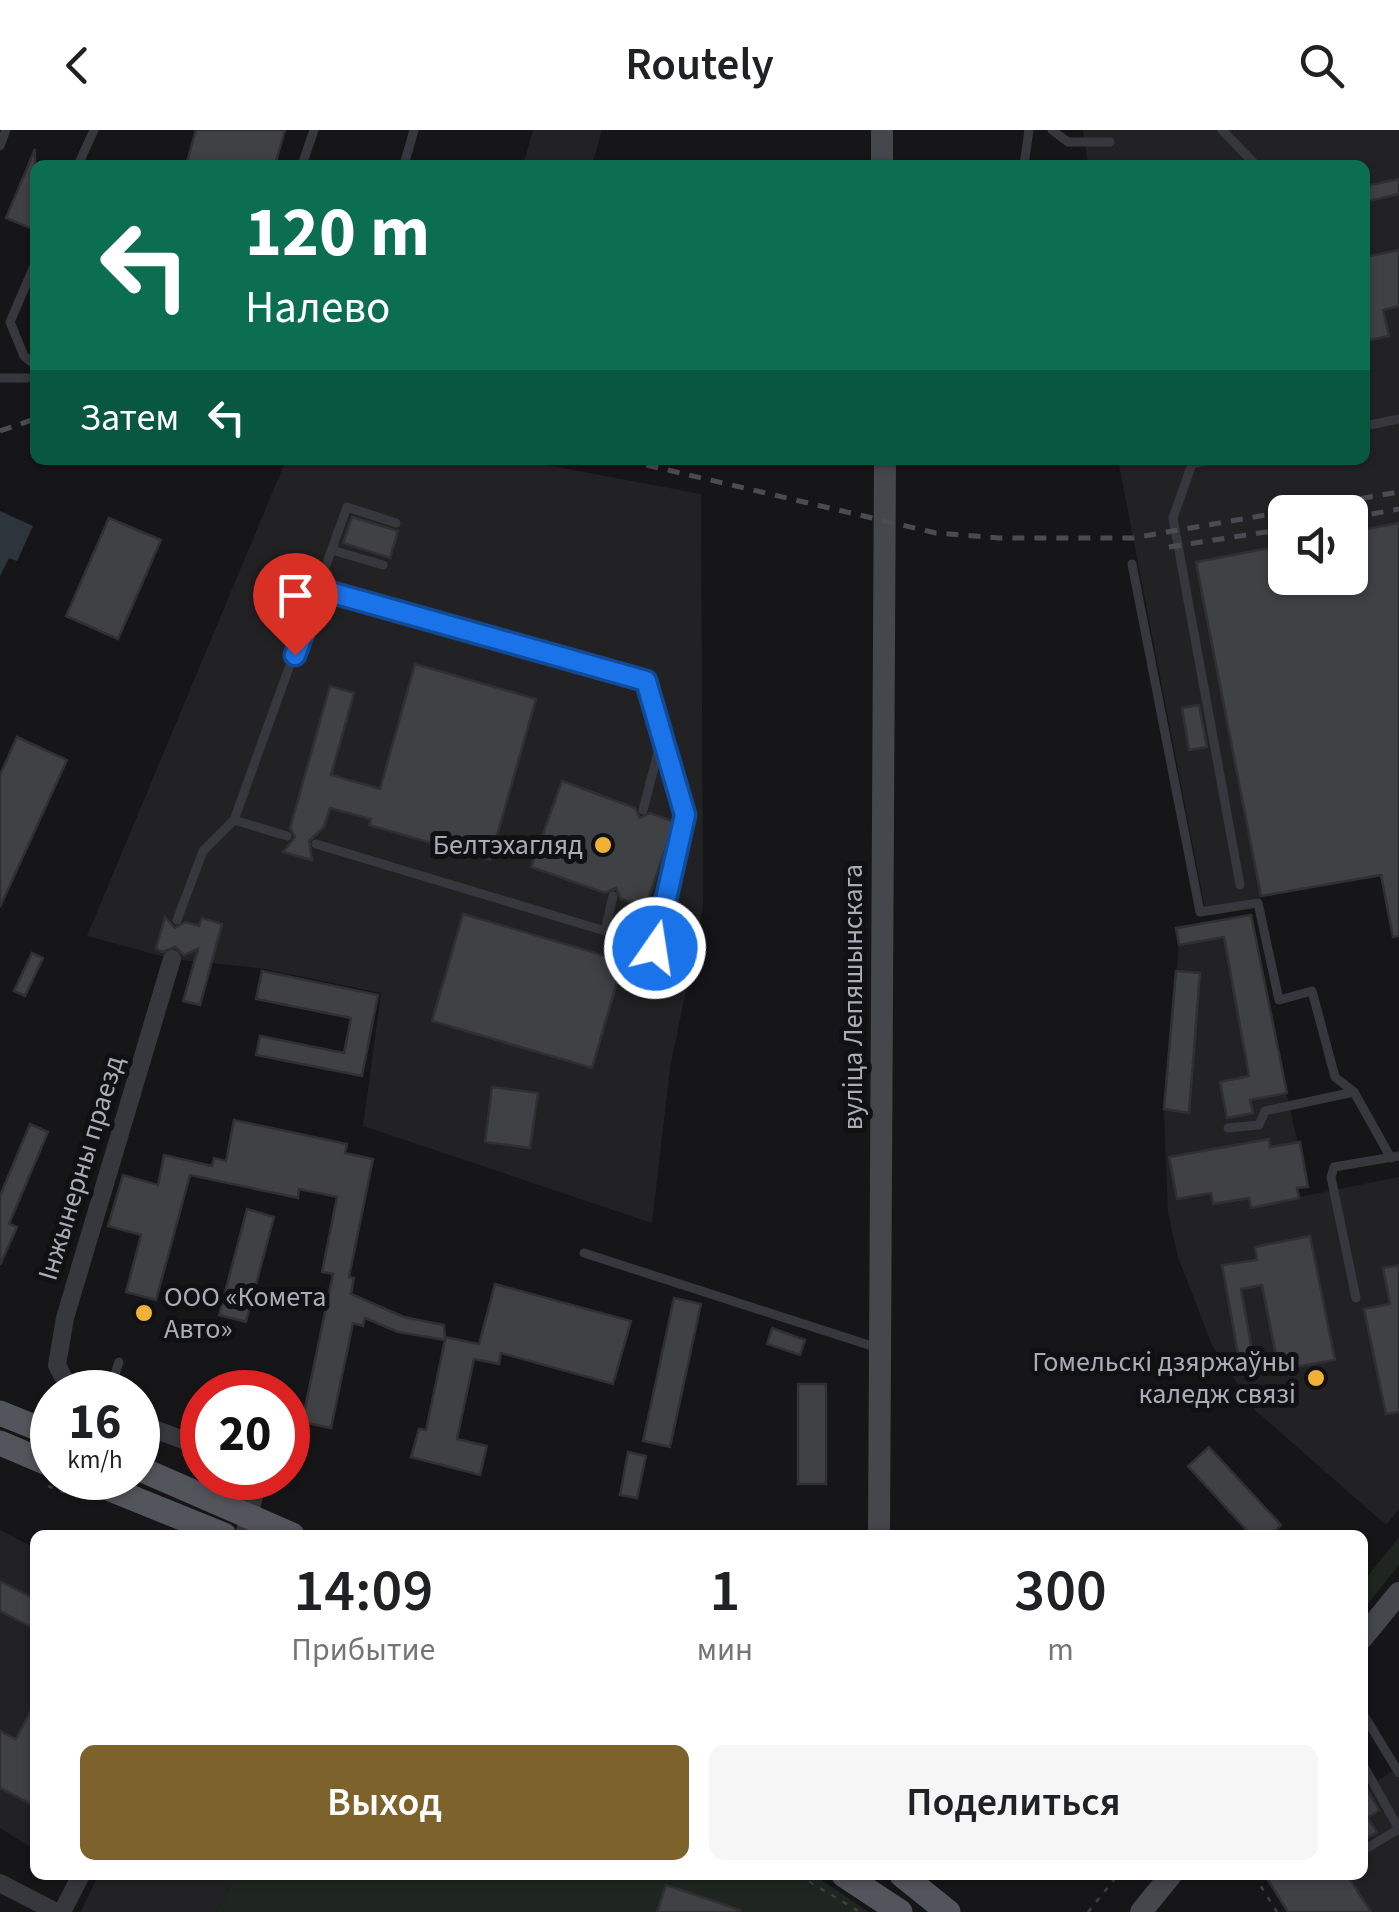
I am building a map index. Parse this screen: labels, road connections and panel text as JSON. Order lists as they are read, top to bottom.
{
  "streets": {
    "main road": ["вуліца Лепяшынскага"],
    "street": ["Інжынерны праезд"]
  },
  "places": ["Белтэхагляд", "ООО «Комета Авто»", "Гомельскі дзяржаўны каледж связі"],
  "page": {
    "header": "Routely",
    "turn": ["120 m", "Налево"],
    "then": "Затем",
    "speed": "16 km/h",
    "limit": "20",
    "eta": [
      "14:09",
      "Прибытие",
      "1",
      "мин",
      "300",
      "m"
    ],
    "buttons": ["Выход", "Поделиться"]
  }
}
